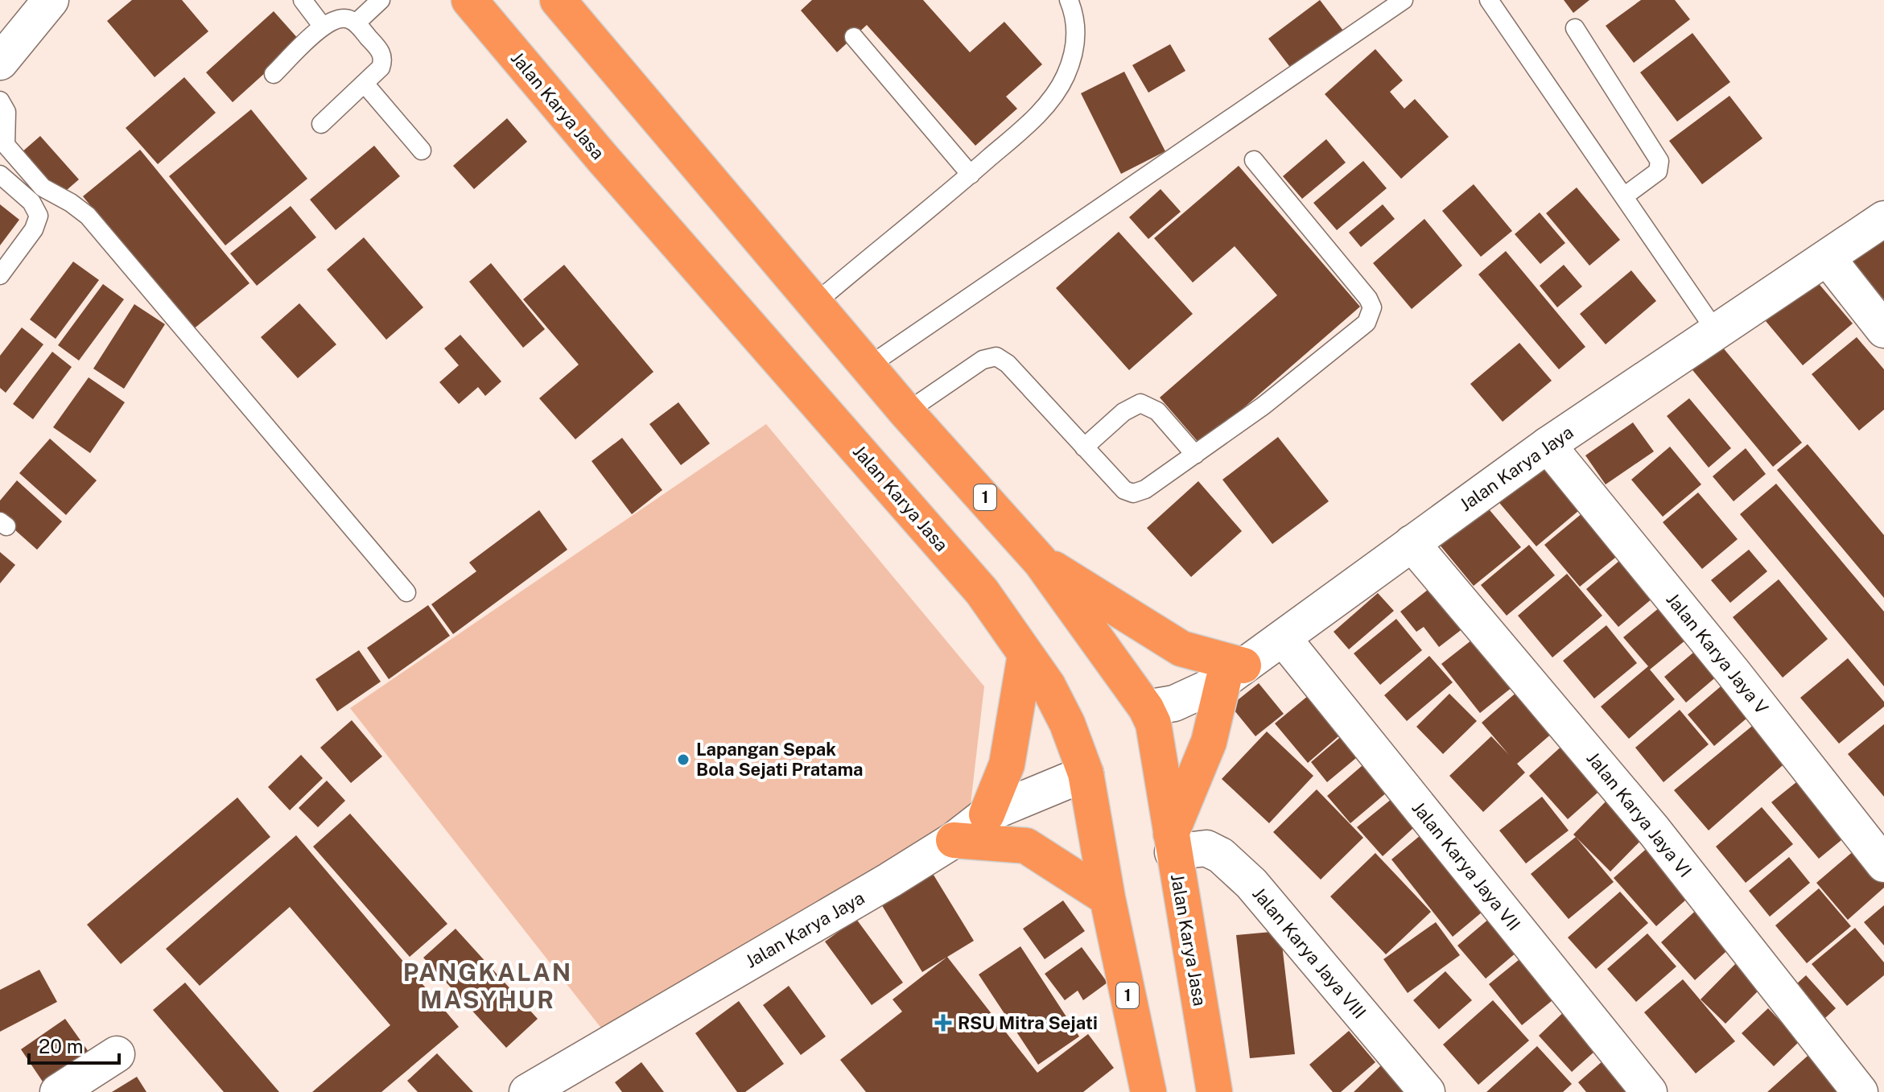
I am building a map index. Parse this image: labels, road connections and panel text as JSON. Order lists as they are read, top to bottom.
{
  "streets": {
    "highway": ["Jalan Karya Jasa", "1"],
    "street": [
      "Jalan Karya Jaya",
      "Jalan Karya Jaya V",
      "Jalan Karya Jaya VI",
      "Jalan Karya Jaya VII",
      "Jalan Karya Jaya VIII"
    ]
  },
  "crossings": [
    ["Jalan Karya Jasa", "Jalan Karya Jaya"],
    ["Jalan Karya Jasa", "Jalan Karya Jaya VIII"],
    ["Jalan Karya Jaya", "Jalan Karya Jaya V"],
    ["Jalan Karya Jaya", "Jalan Karya Jaya VI"],
    ["Jalan Karya Jaya", "Jalan Karya Jaya VII"]
  ],
  "districts": ["PANGKALAN MASYHUR"],
  "places": {
    "other": ["Lapangan Sepak Bola Sejati Pratama"],
    "health": ["RSU Mitra Sejati"]
  },
  "scale_bar": "20 m"
}
